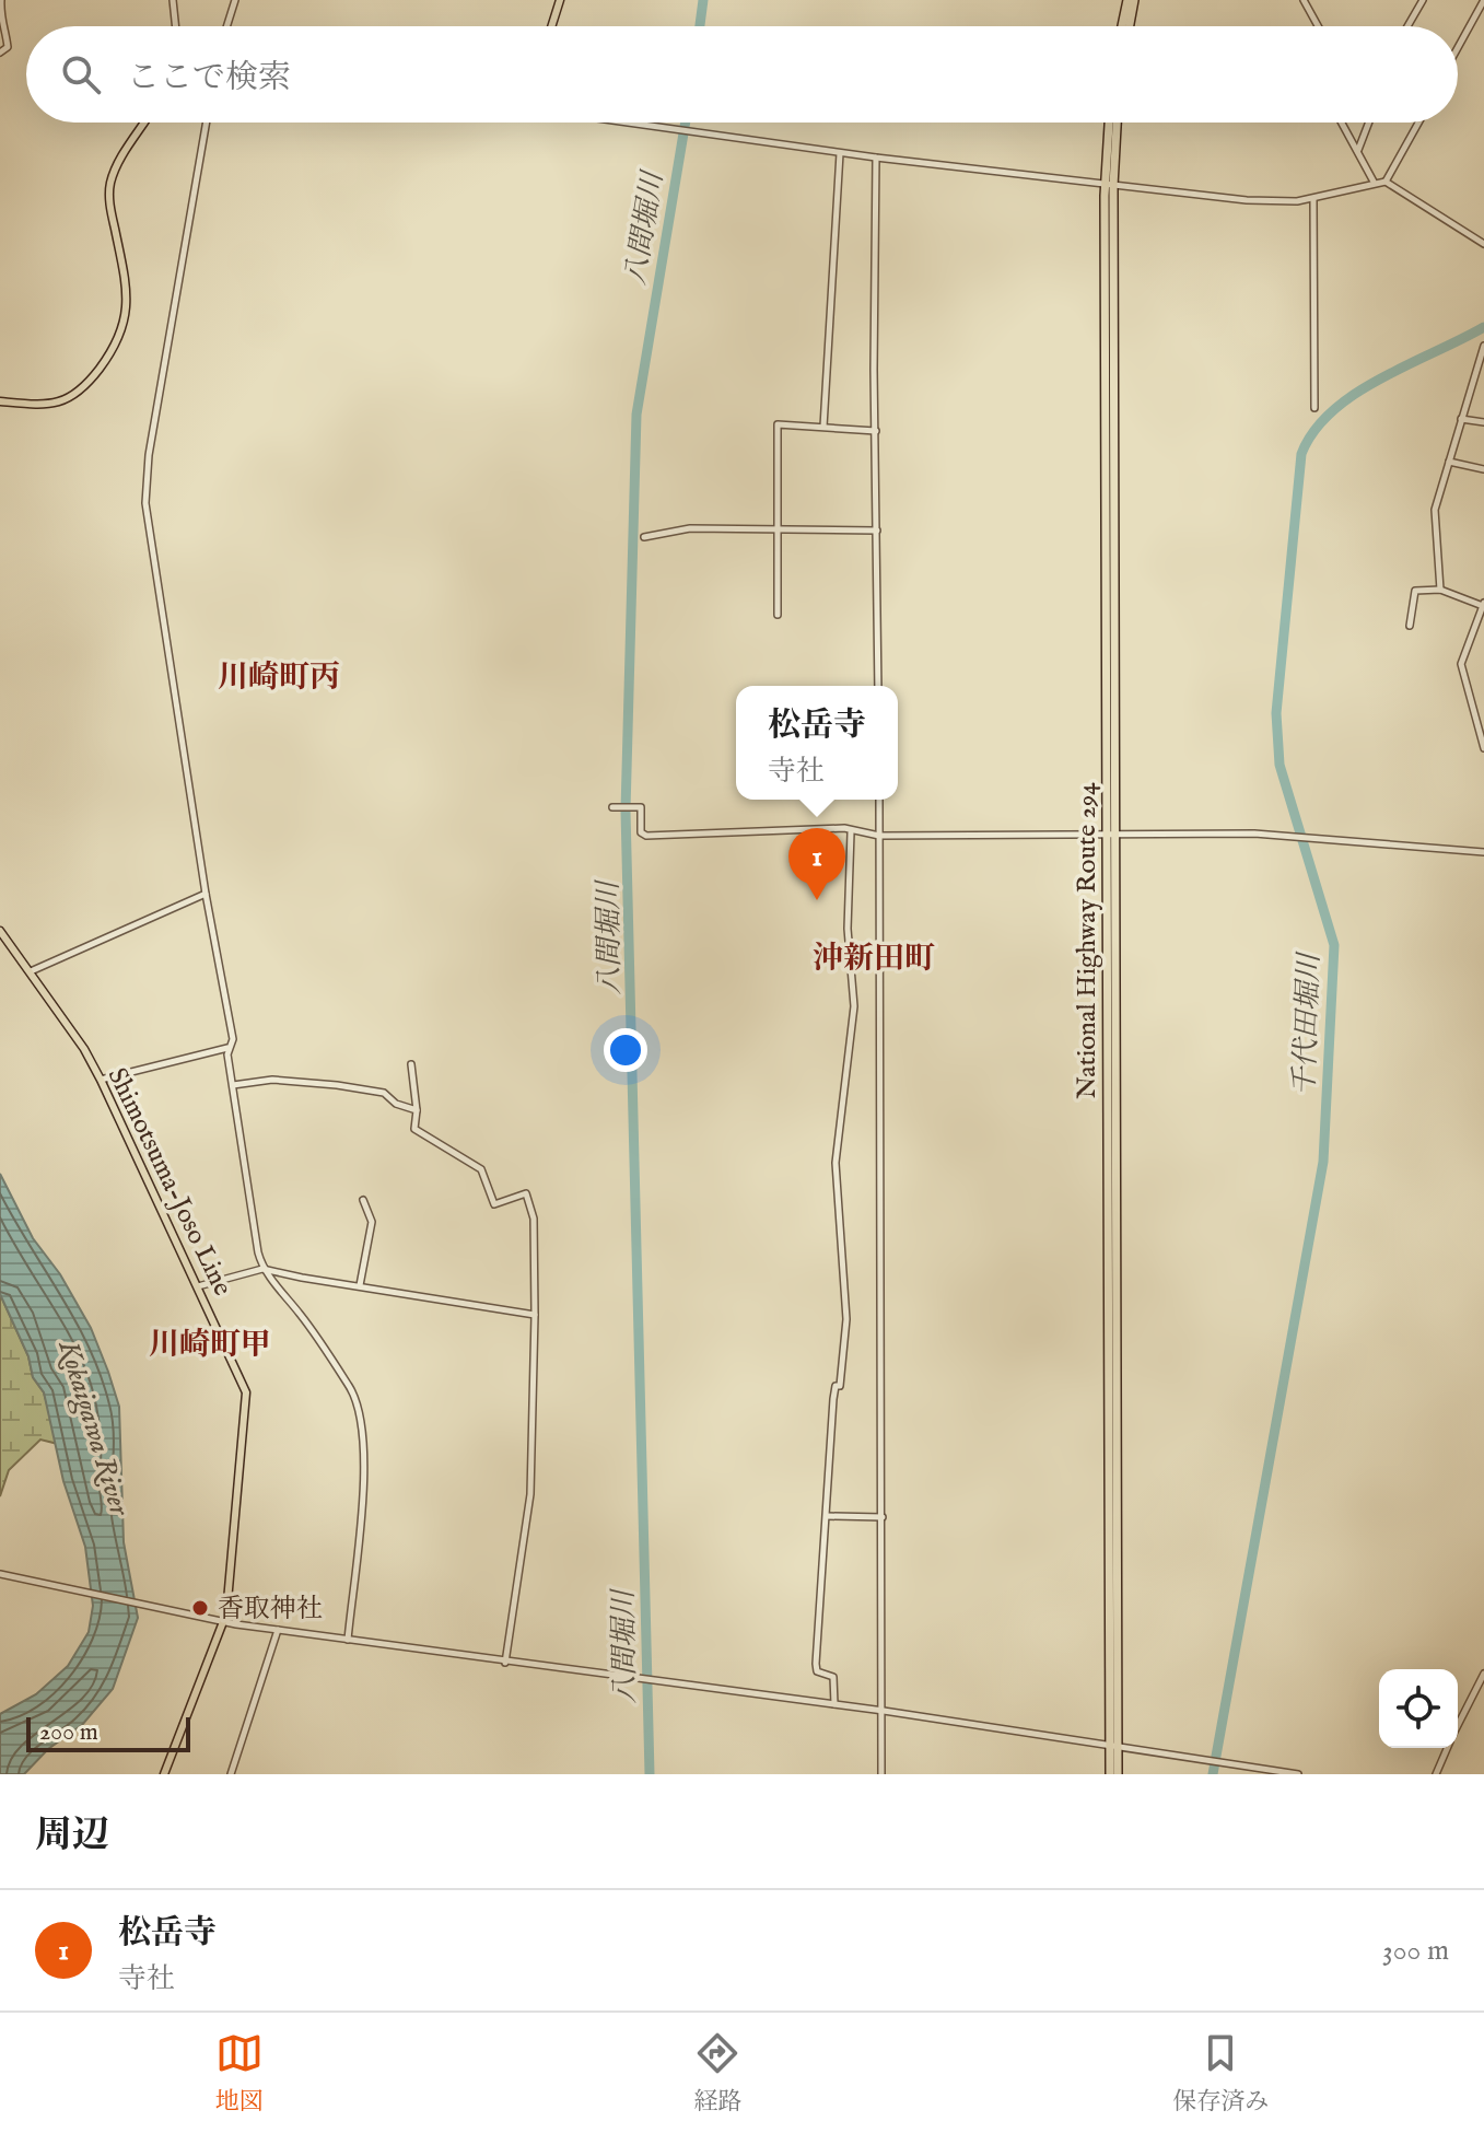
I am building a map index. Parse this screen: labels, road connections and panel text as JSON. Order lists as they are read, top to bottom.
{
  "streets": {
    "highway": ["National Highway Route 294"],
    "main road": ["Shimotsuma-Joso Line"]
  },
  "districts": ["川崎町丙", "沖新田町", "川崎町甲"],
  "water": ["八間堀川", "千代田堀川", "Kokaigawa River"],
  "places": ["香取神社"],
  "scale_bar": "200 m",
  "page": {
    "search": "ここで検索",
    "popup": ["松岳寺", "寺社"],
    "pins": "1",
    "scale": "200 m",
    "heading": "周辺",
    "list": [
      {
        "mark": "1",
        "name": "松岳寺",
        "note": "寺社",
        "value": "300 m"
      }
    ],
    "nav": ["地図", "経路", "保存済み"]
  }
}
